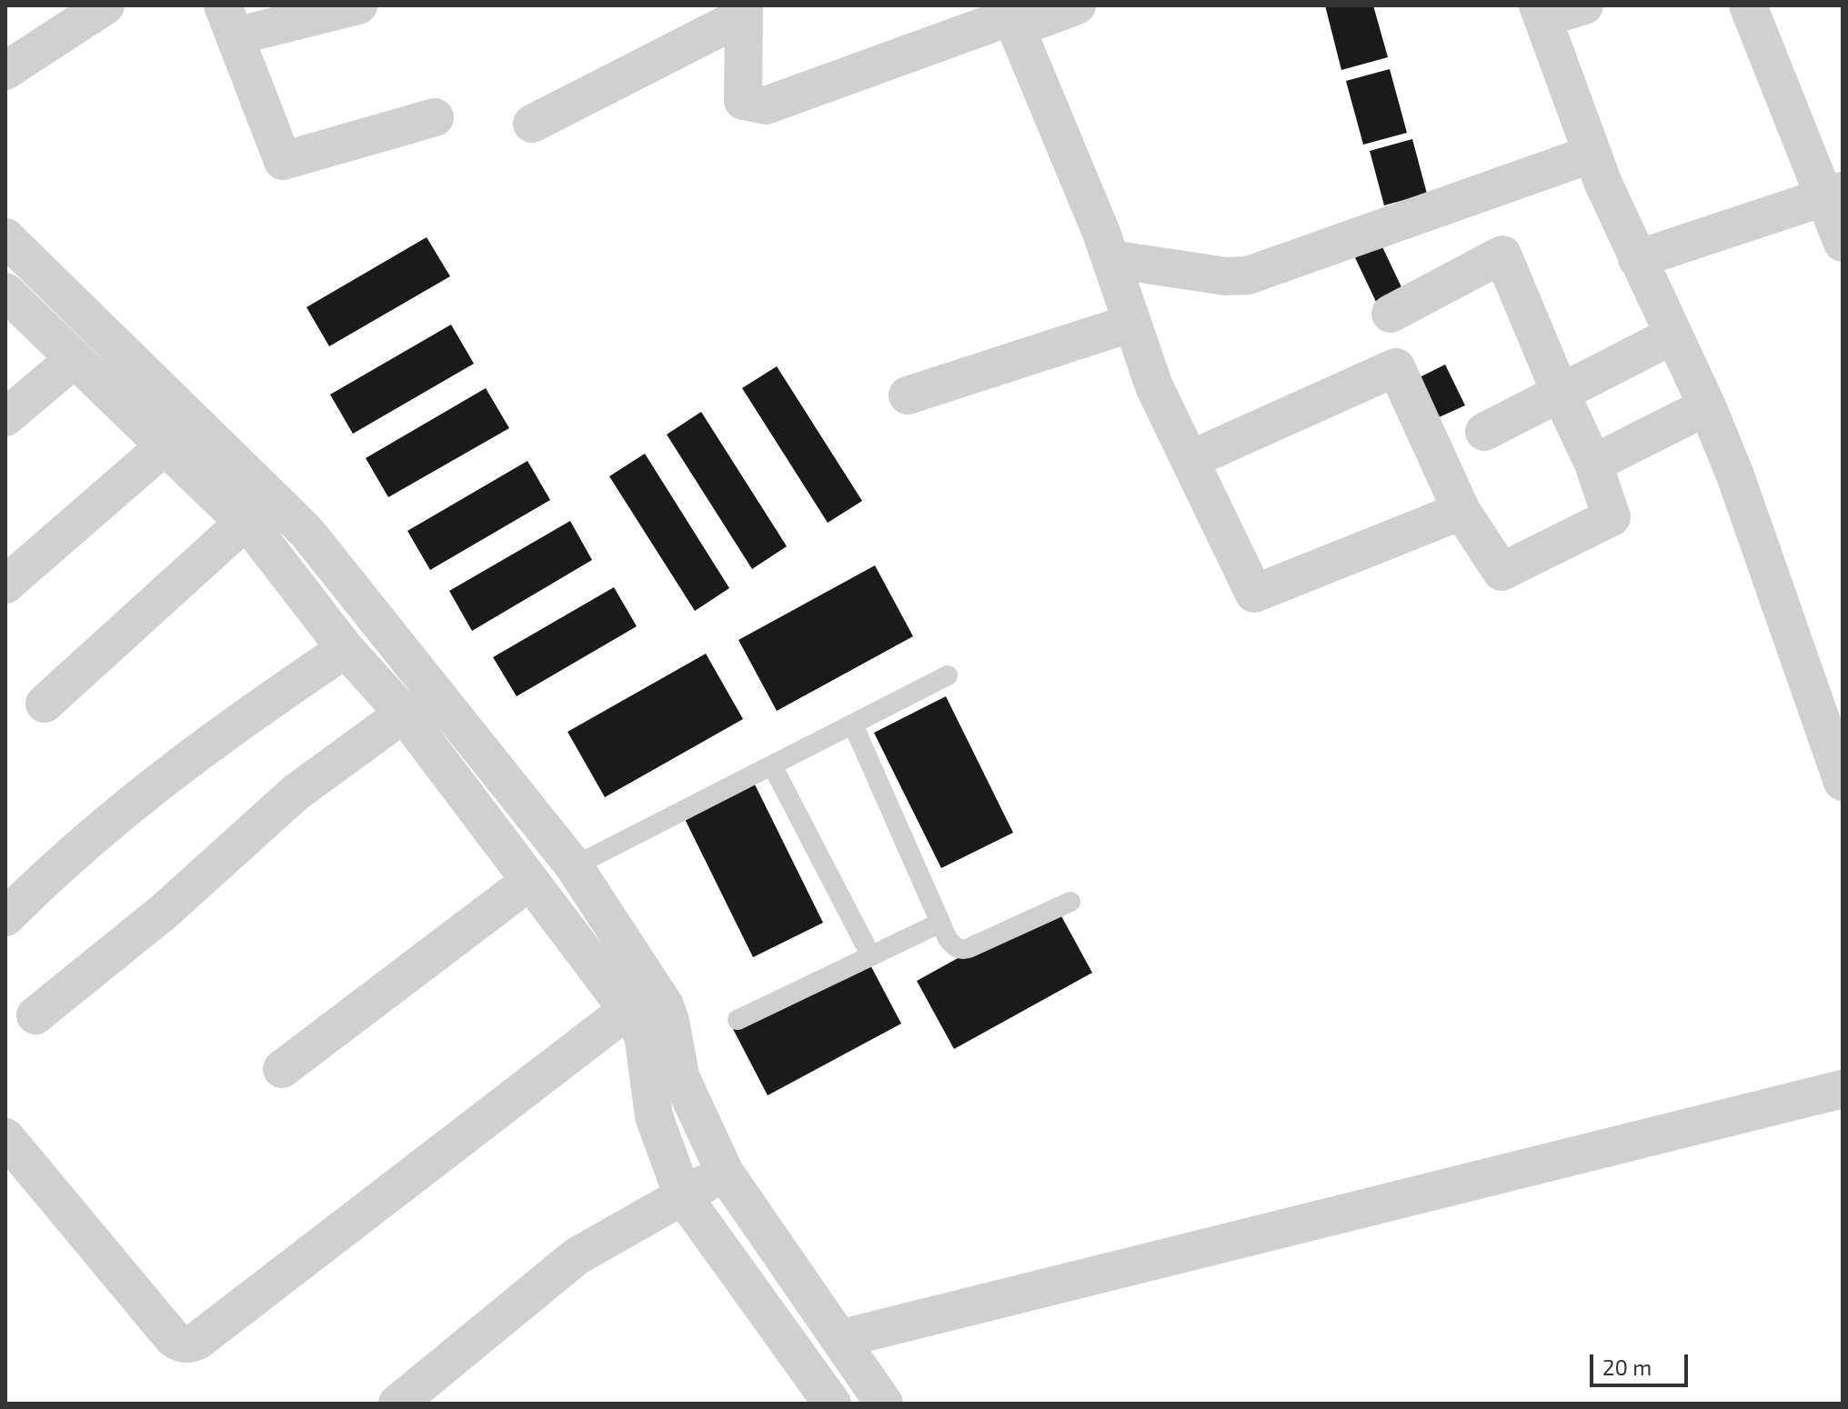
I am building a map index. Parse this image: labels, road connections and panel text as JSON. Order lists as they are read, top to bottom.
{
  "scale_bar": "20 m"
}
